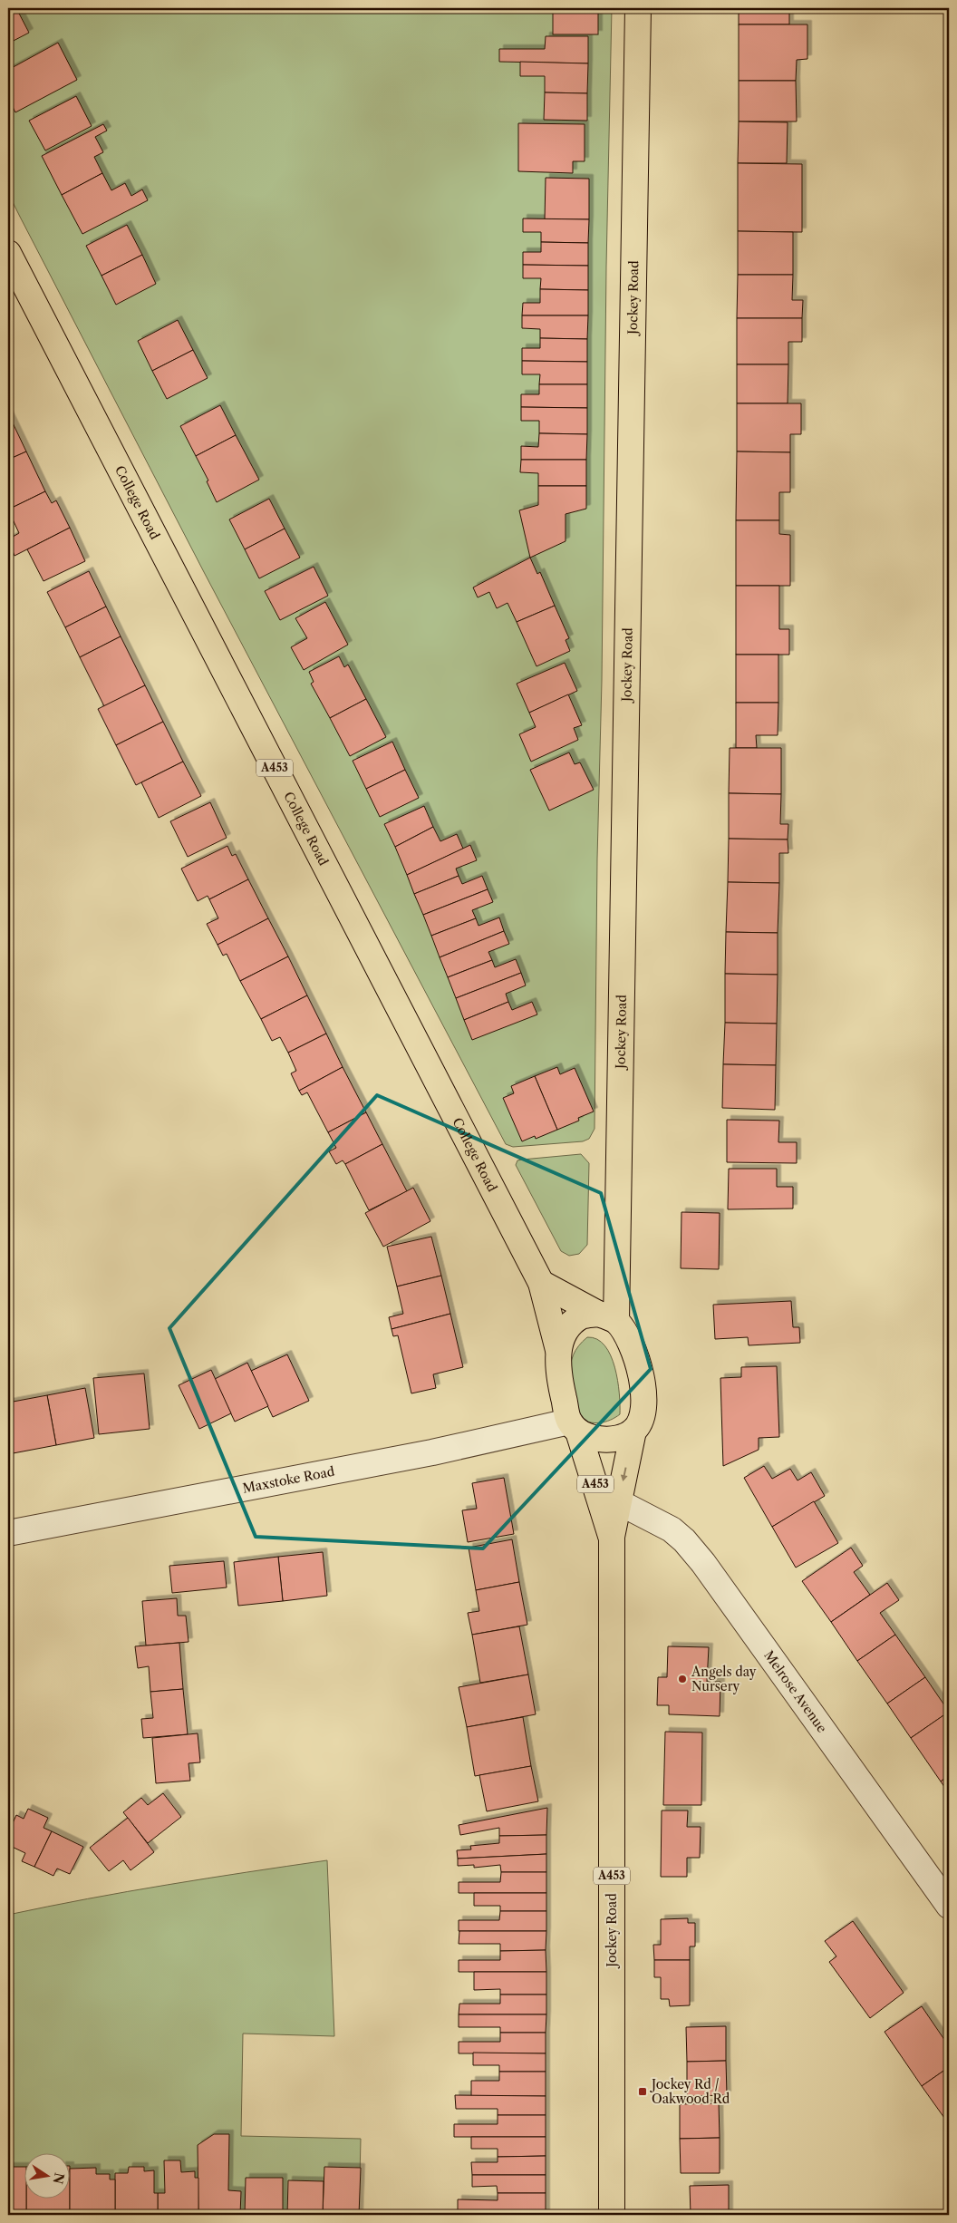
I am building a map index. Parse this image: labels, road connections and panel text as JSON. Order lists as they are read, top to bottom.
{
  "streets": {
    "main road": ["Jockey Road", "College Road", "A453"],
    "street": ["Maxstoke Road", "Melrose Avenue"]
  },
  "crossings": [
    ["Jockey Road", "College Road"],
    ["Jockey Road", "Maxstoke Road"],
    ["Jockey Road", "Melrose Avenue"],
    ["College Road", "Maxstoke Road"]
  ],
  "places": {
    "other": ["Angels day Nursery"],
    "transit": ["Jockey Rd / Oakwood Rd"]
  },
  "north": "right"
}
